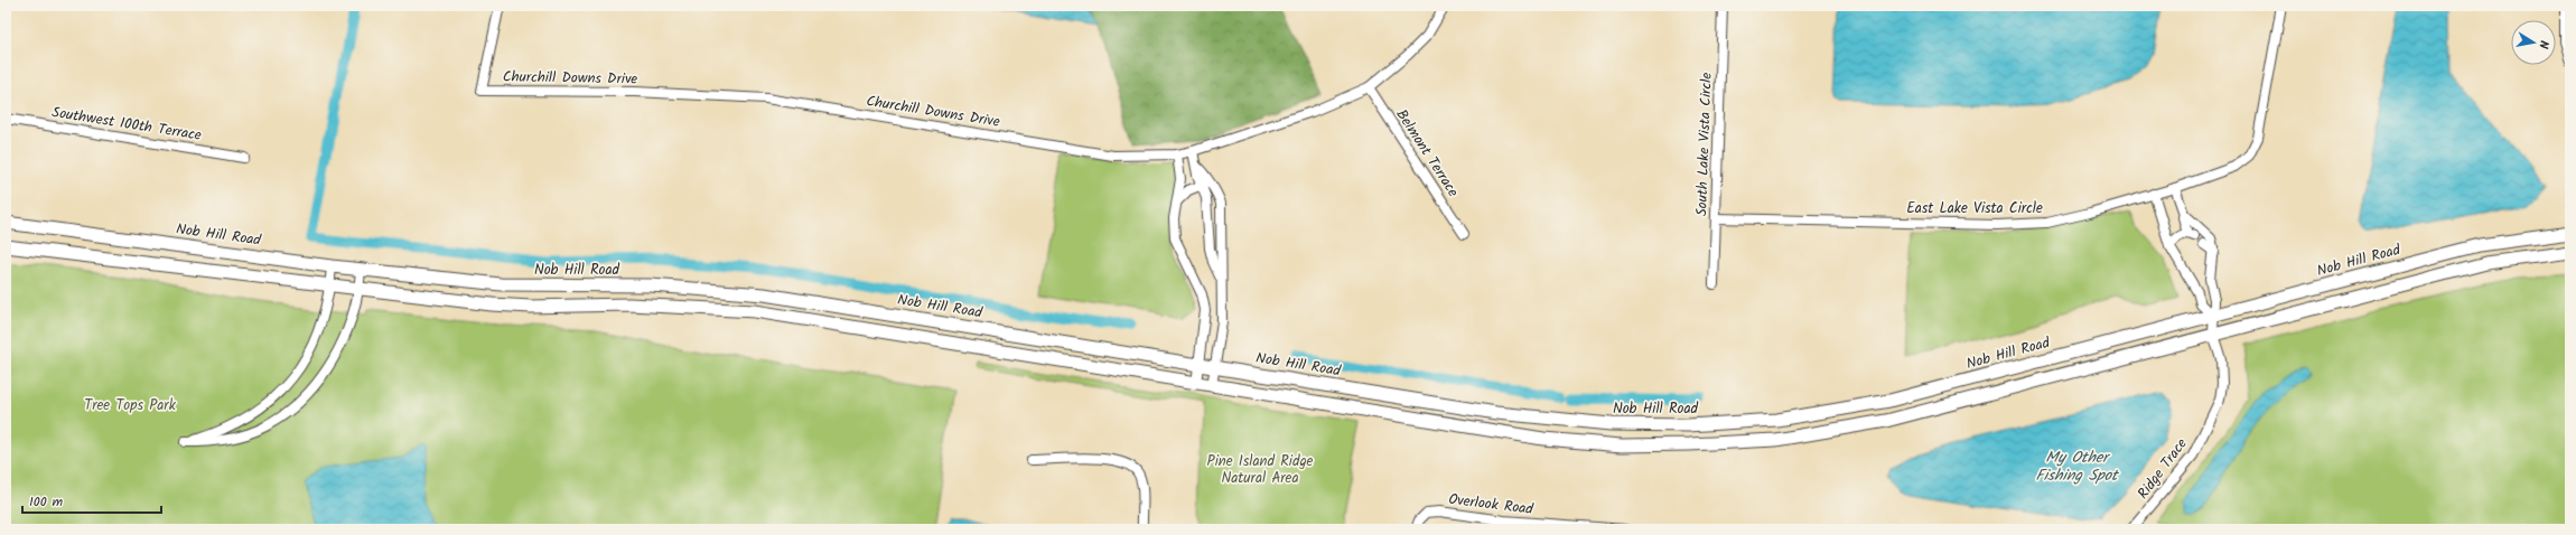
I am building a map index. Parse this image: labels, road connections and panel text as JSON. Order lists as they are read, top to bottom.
{
  "streets": {
    "main road": ["Nob Hill Road"],
    "street": [
      "Churchill Downs Drive",
      "Southwest 100th Terrace",
      "South Lake Vista Circle",
      "Belmont Terrace",
      "East Lake Vista Circle",
      "Ridge Trace",
      "Overlook Road"
    ]
  },
  "crossings": [
    ["Churchill Downs Drive", "Belmont Terrace"],
    ["South Lake Vista Circle", "East Lake Vista Circle"],
    ["Nob Hill Road", "Ridge Trace"]
  ],
  "water": ["My Other Fishing Spot"],
  "parks": ["Tree Tops Park", "Pine Island Ridge Natural Area"],
  "scale_bar": "100 m",
  "north": "right"
}
